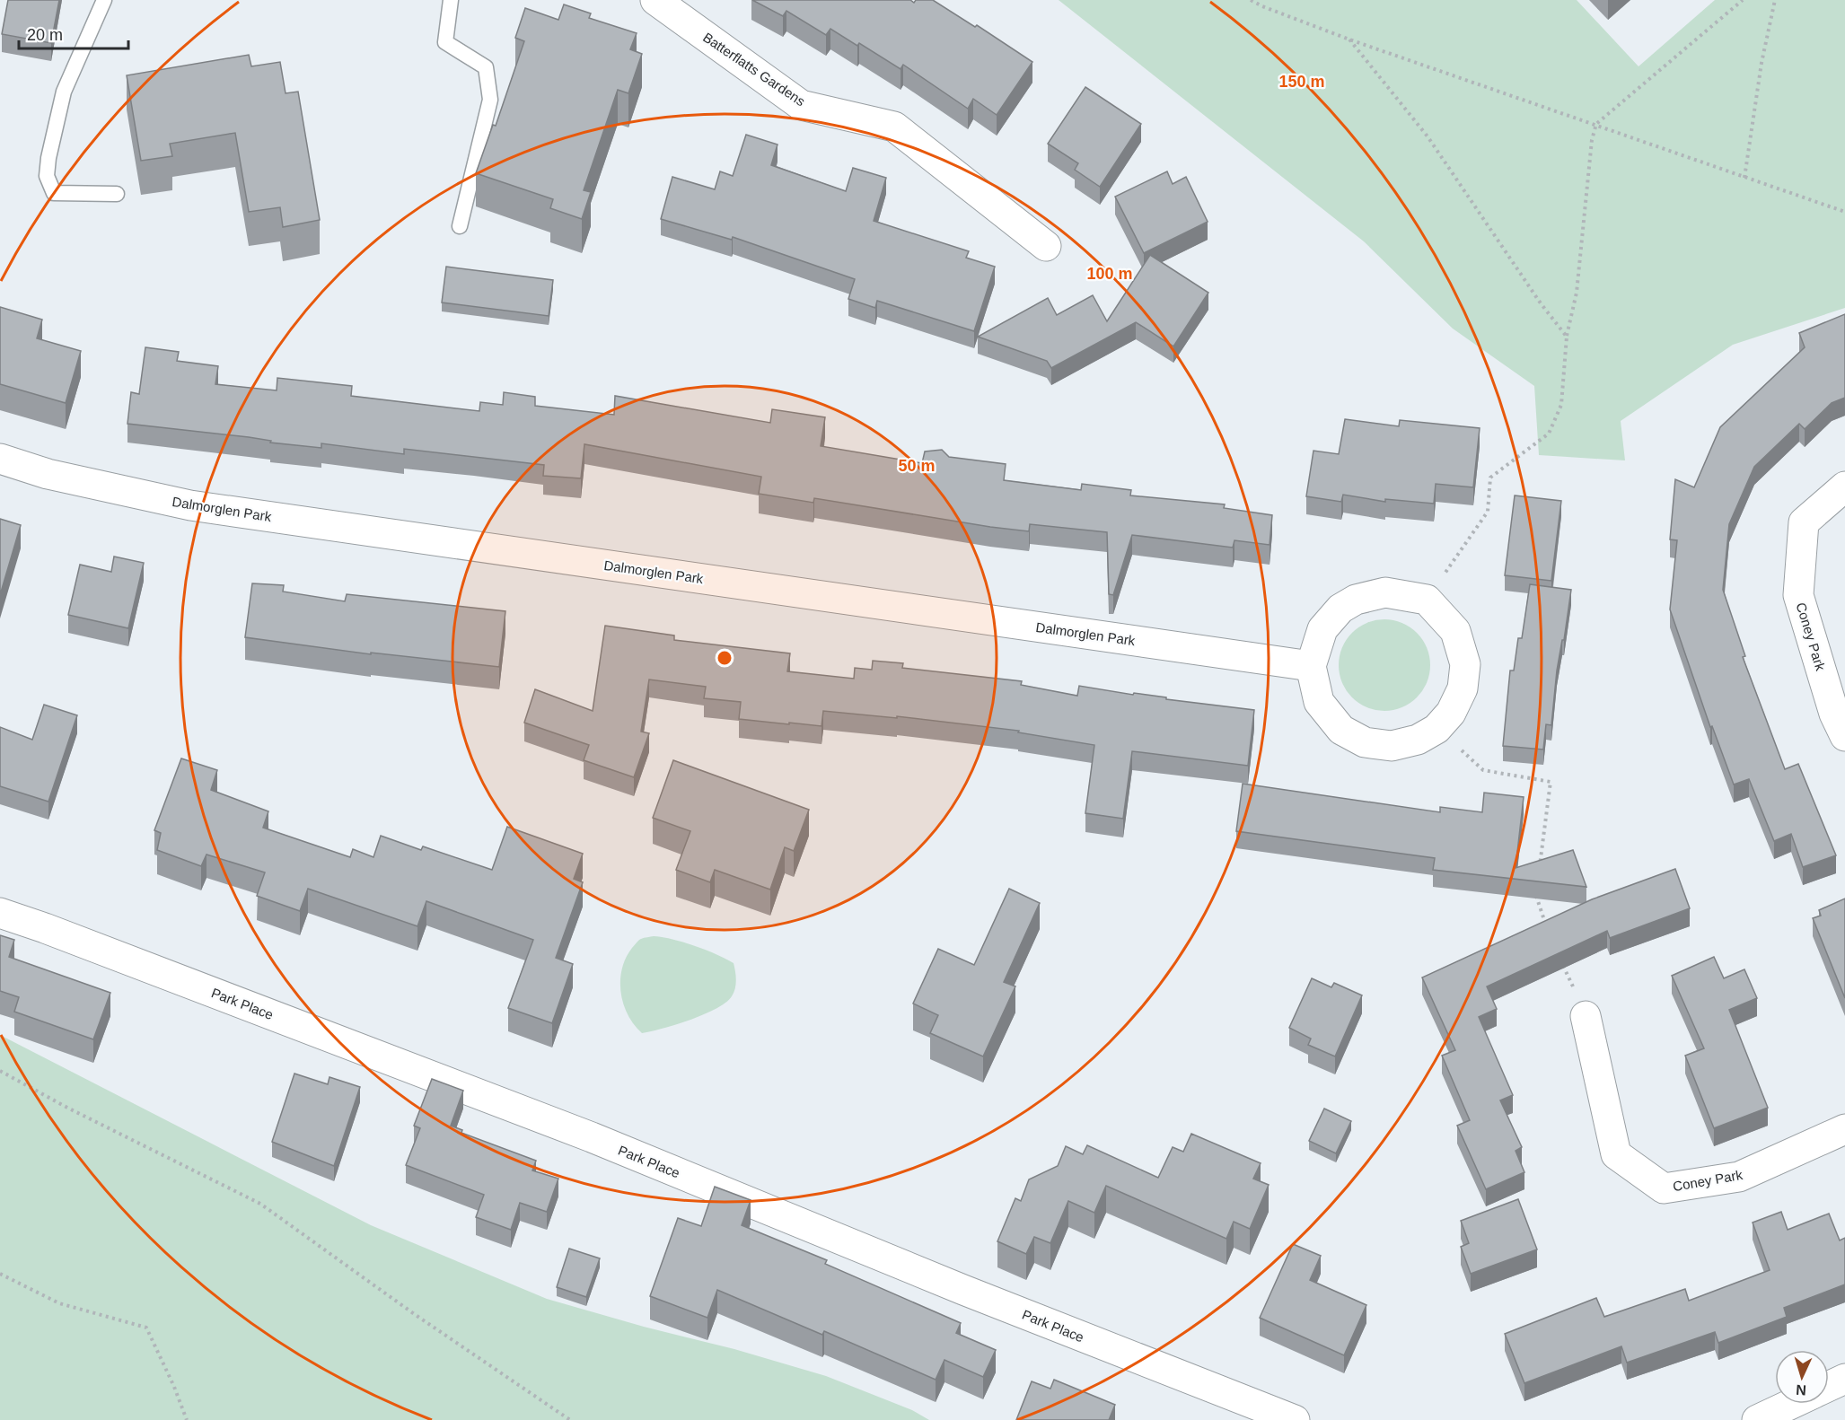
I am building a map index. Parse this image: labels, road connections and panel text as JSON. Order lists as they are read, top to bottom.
{
  "streets": {
    "street": [
      "Batterflatts Gardens",
      "Dalmorglen Park",
      "Coney Park",
      "Park Place"
    ]
  },
  "scale_bar": "20 m",
  "north": "bottom",
  "rings": ["150 m", "100 m", "50 m"]
}
